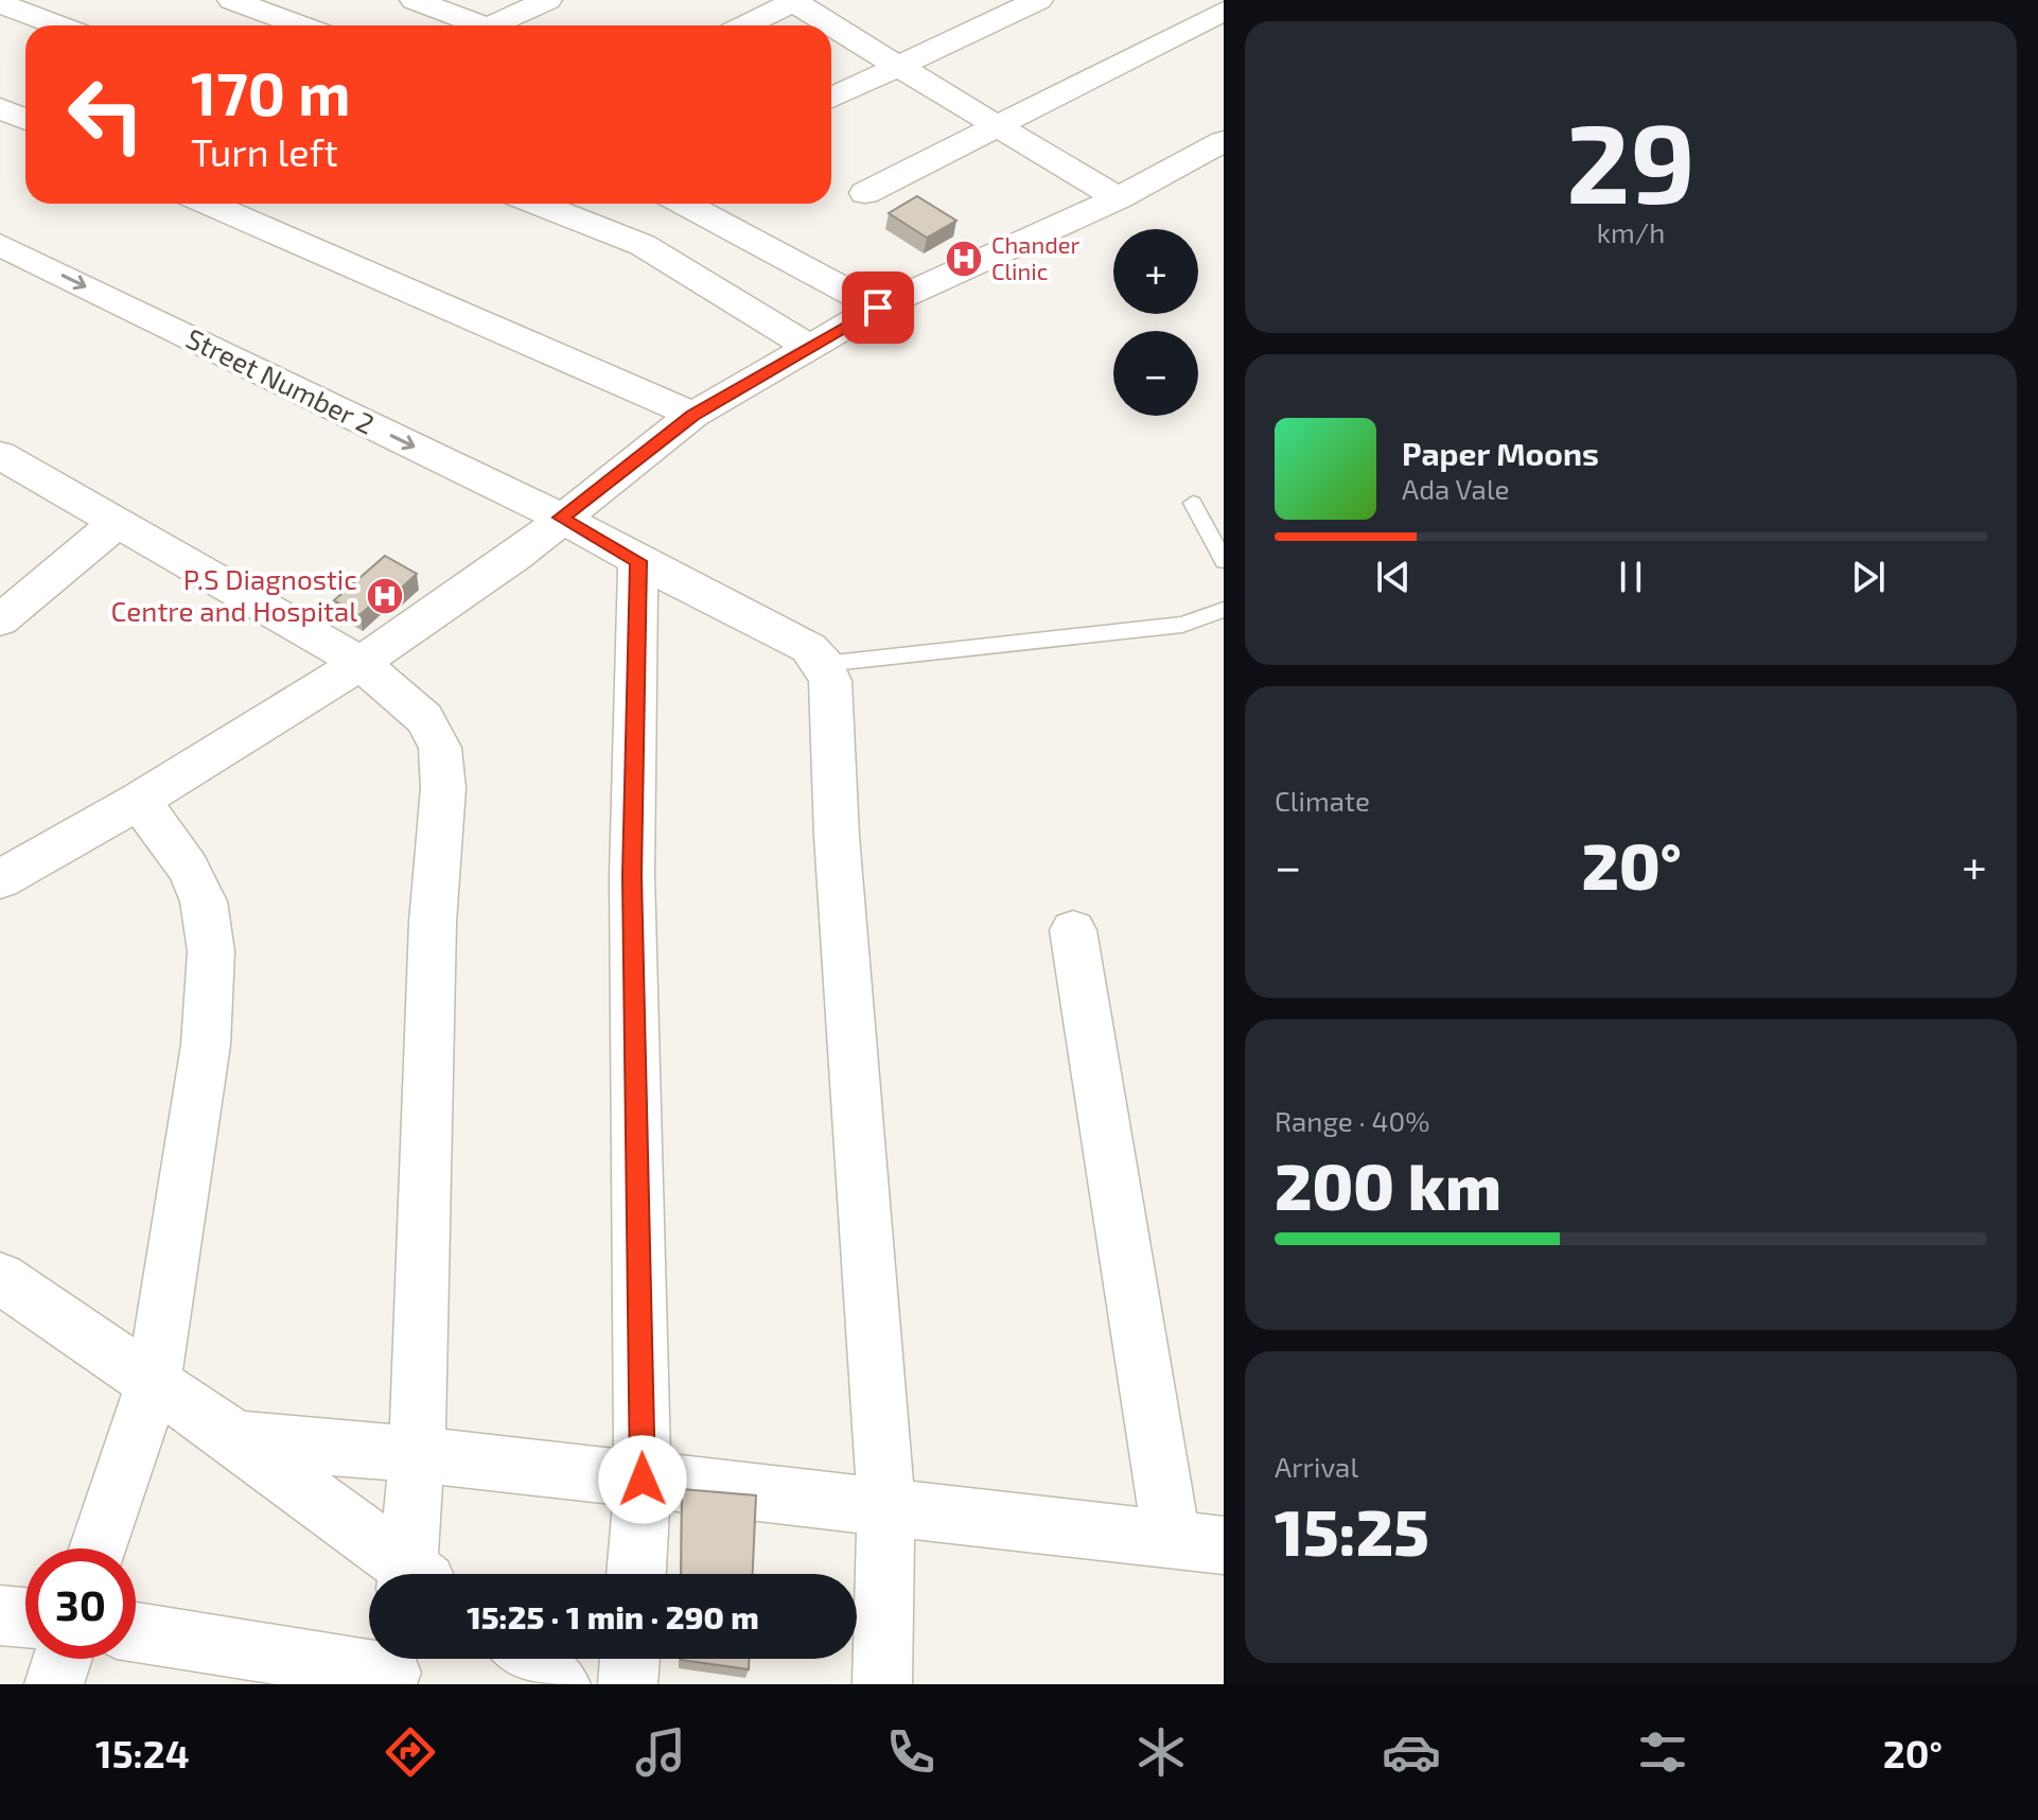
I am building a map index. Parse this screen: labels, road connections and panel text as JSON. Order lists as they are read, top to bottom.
{
  "streets": {
    "street": ["Street Number 2"]
  },
  "places": {
    "hospital": ["Chander Clinic", "P.S Diagnostic Centre and Hospital"]
  },
  "page": {
    "tile": [
      ["29", "km/h"],
      "Climate",
      ["Range · 40%", "200 km"],
      ["Arrival", "15:25"]
    ],
    "turn": ["170 m", "Turn left"],
    "map_buttons": ["+", "−"],
    "song": ["Paper Moons", "Ada Vale"],
    "heat": ["−", "20°", "+"],
    "limit": "30",
    "trip": "15:25 · 1 min · 290 m",
    "tabs": ["15:24", "20°"]
  }
}
